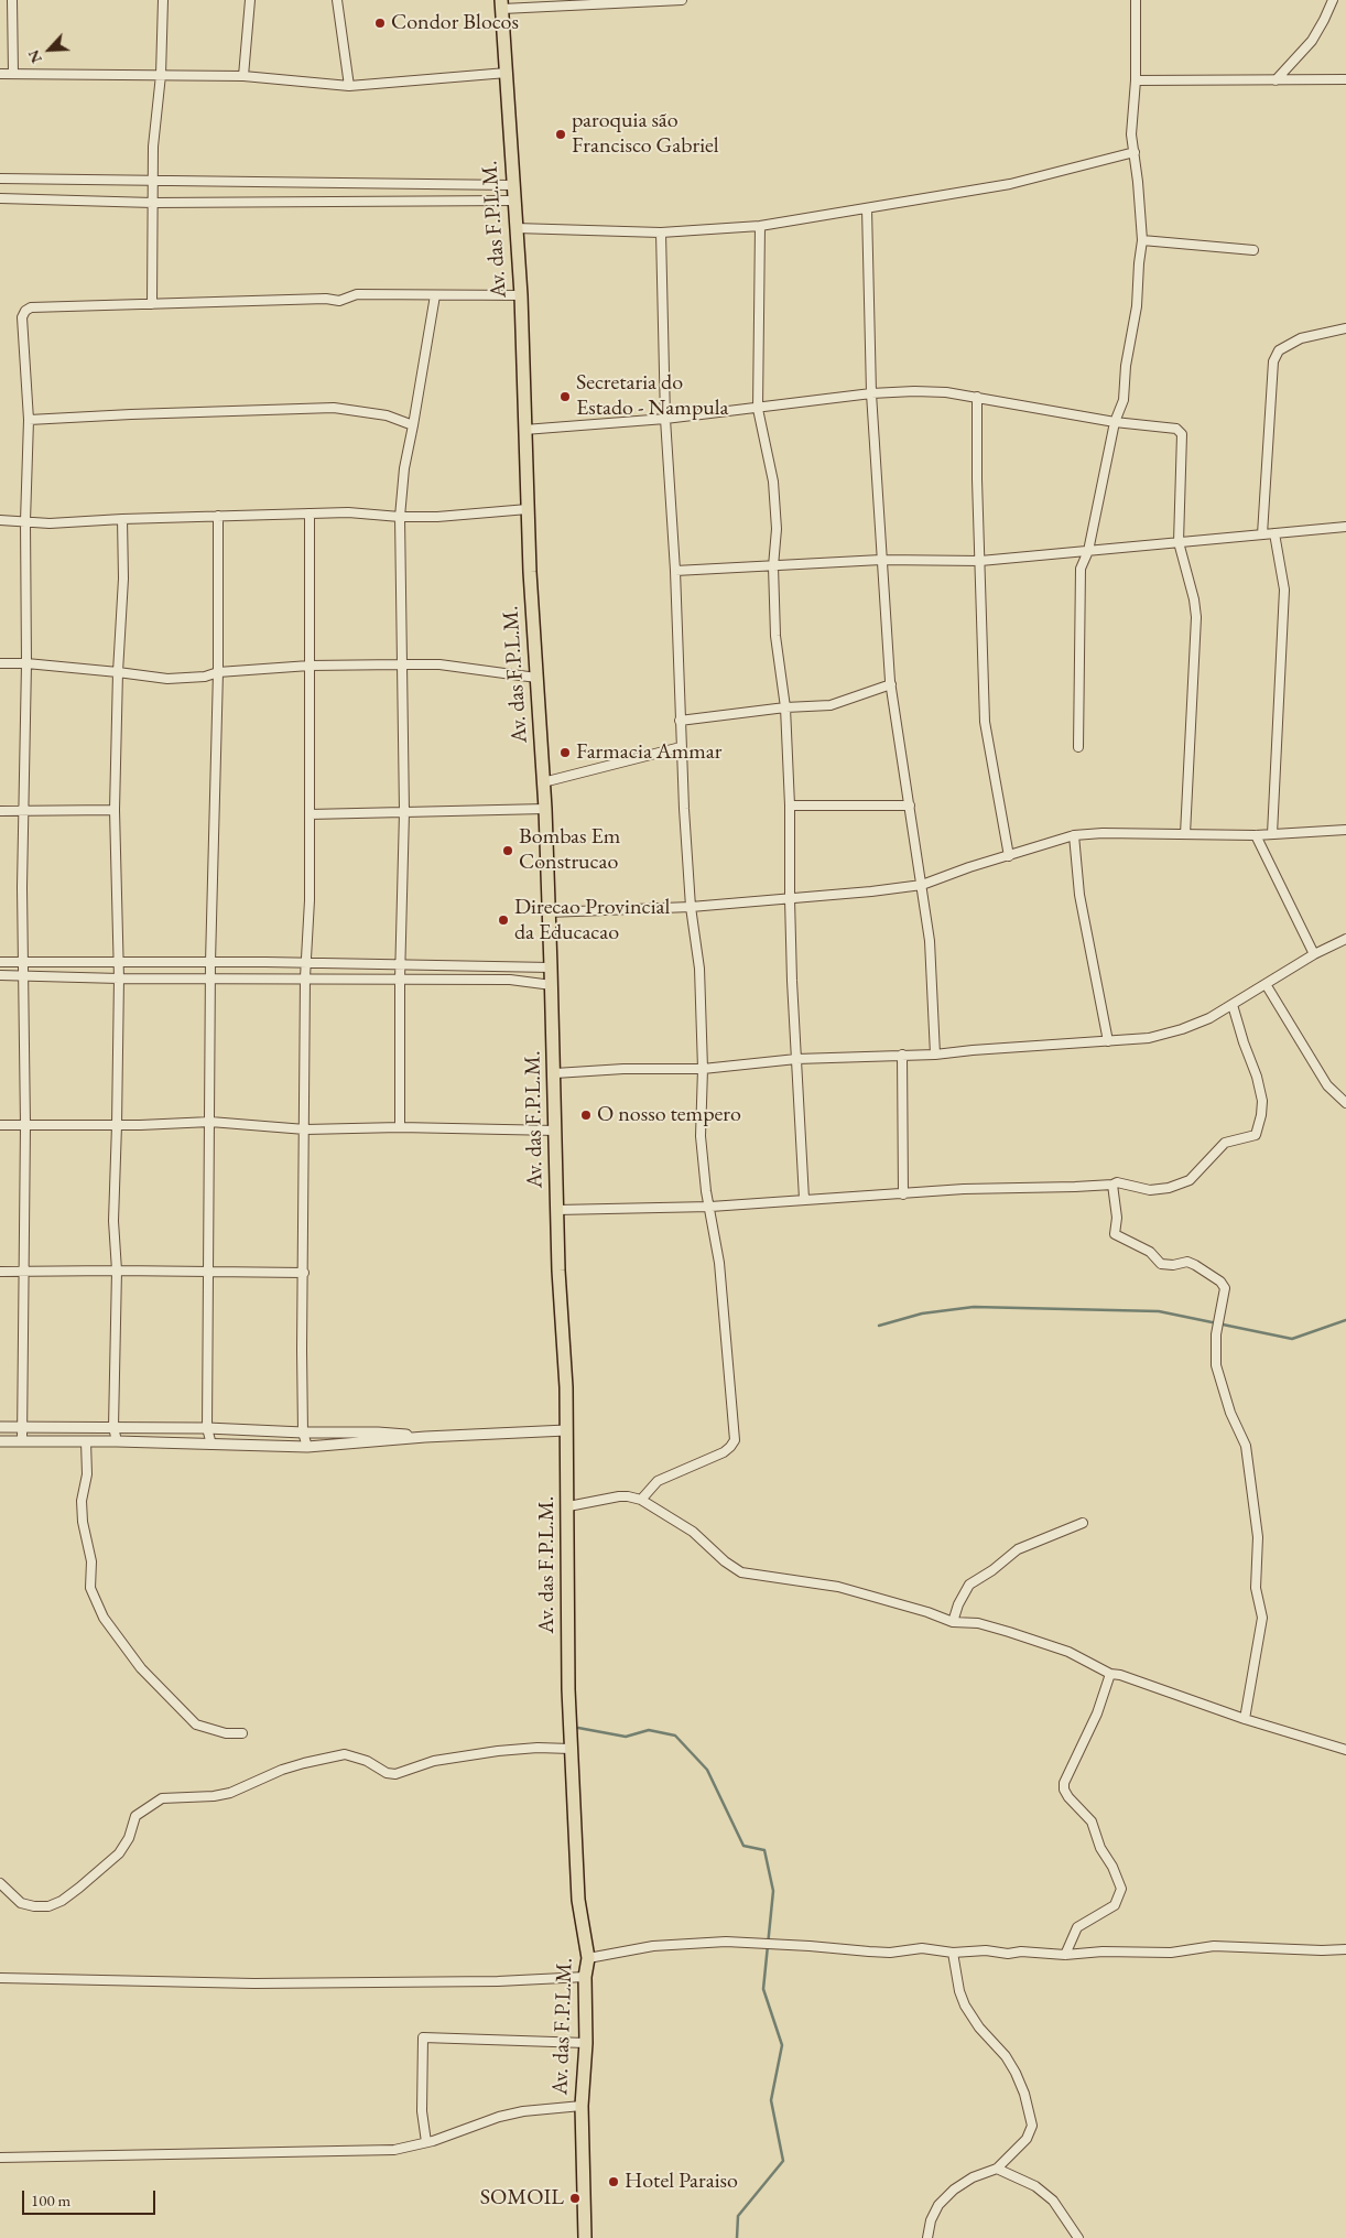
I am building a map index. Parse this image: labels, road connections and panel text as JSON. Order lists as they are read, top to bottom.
{
  "streets": {
    "main road": ["Av. das F.P.L.M."]
  },
  "places": [
    "Condor Blocos",
    "paroquia são Francisco Gabriel",
    "Secretaria do Estado - Nampula",
    "Farmacia Ammar",
    "Bombas Em Construcao",
    "Direcao Provincial da Educacao",
    "O nosso tempero",
    "Hotel Paraiso",
    "SOMOIL"
  ],
  "scale_bar": "100 m",
  "north": "bottom left"
}
